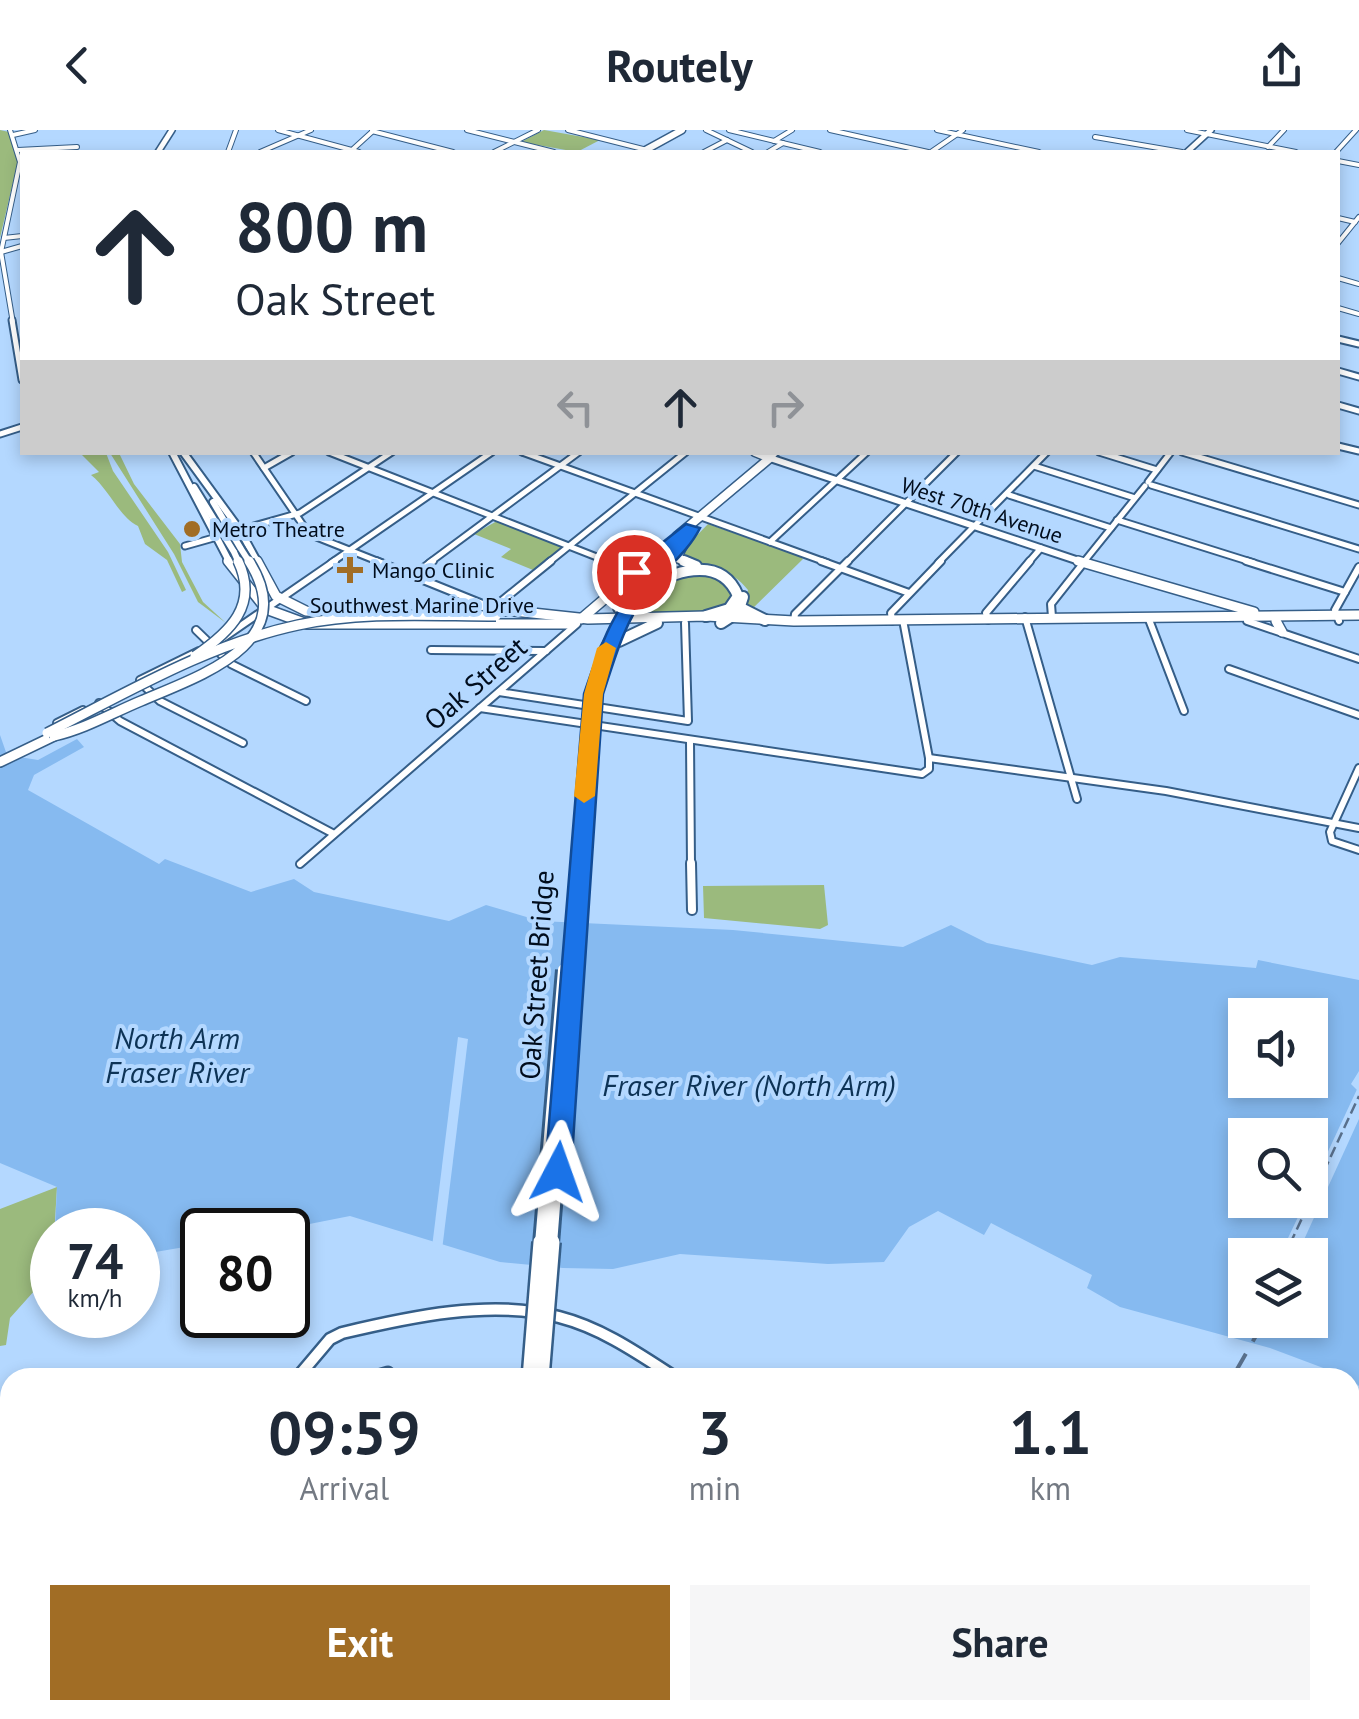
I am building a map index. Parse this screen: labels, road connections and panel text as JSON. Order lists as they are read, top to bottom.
{
  "streets": {
    "highway": ["Oak Street", "Oak Street Bridge"],
    "main road": ["West 70th Avenue", "Southwest Marine Drive"]
  },
  "crossings": [
    ["West 70th Avenue", "Southwest Marine Drive"],
    ["West 70th Avenue", "Oak Street"],
    ["Southwest Marine Drive", "Oak Street"],
    ["Oak Street", "Oak Street Bridge"]
  ],
  "water": ["North Arm Fraser River", "Fraser River (North Arm)"],
  "places": {
    "other": ["Metro Theatre"],
    "health": ["Mango Clinic"]
  },
  "page": {
    "header": "Routely",
    "turn": ["800 m", "Oak Street"],
    "speed": "74 km/h",
    "limit": "80",
    "eta": [
      "09:59",
      "Arrival",
      "3",
      "min",
      "1.1",
      "km"
    ],
    "buttons": ["Exit", "Share"]
  }
}
